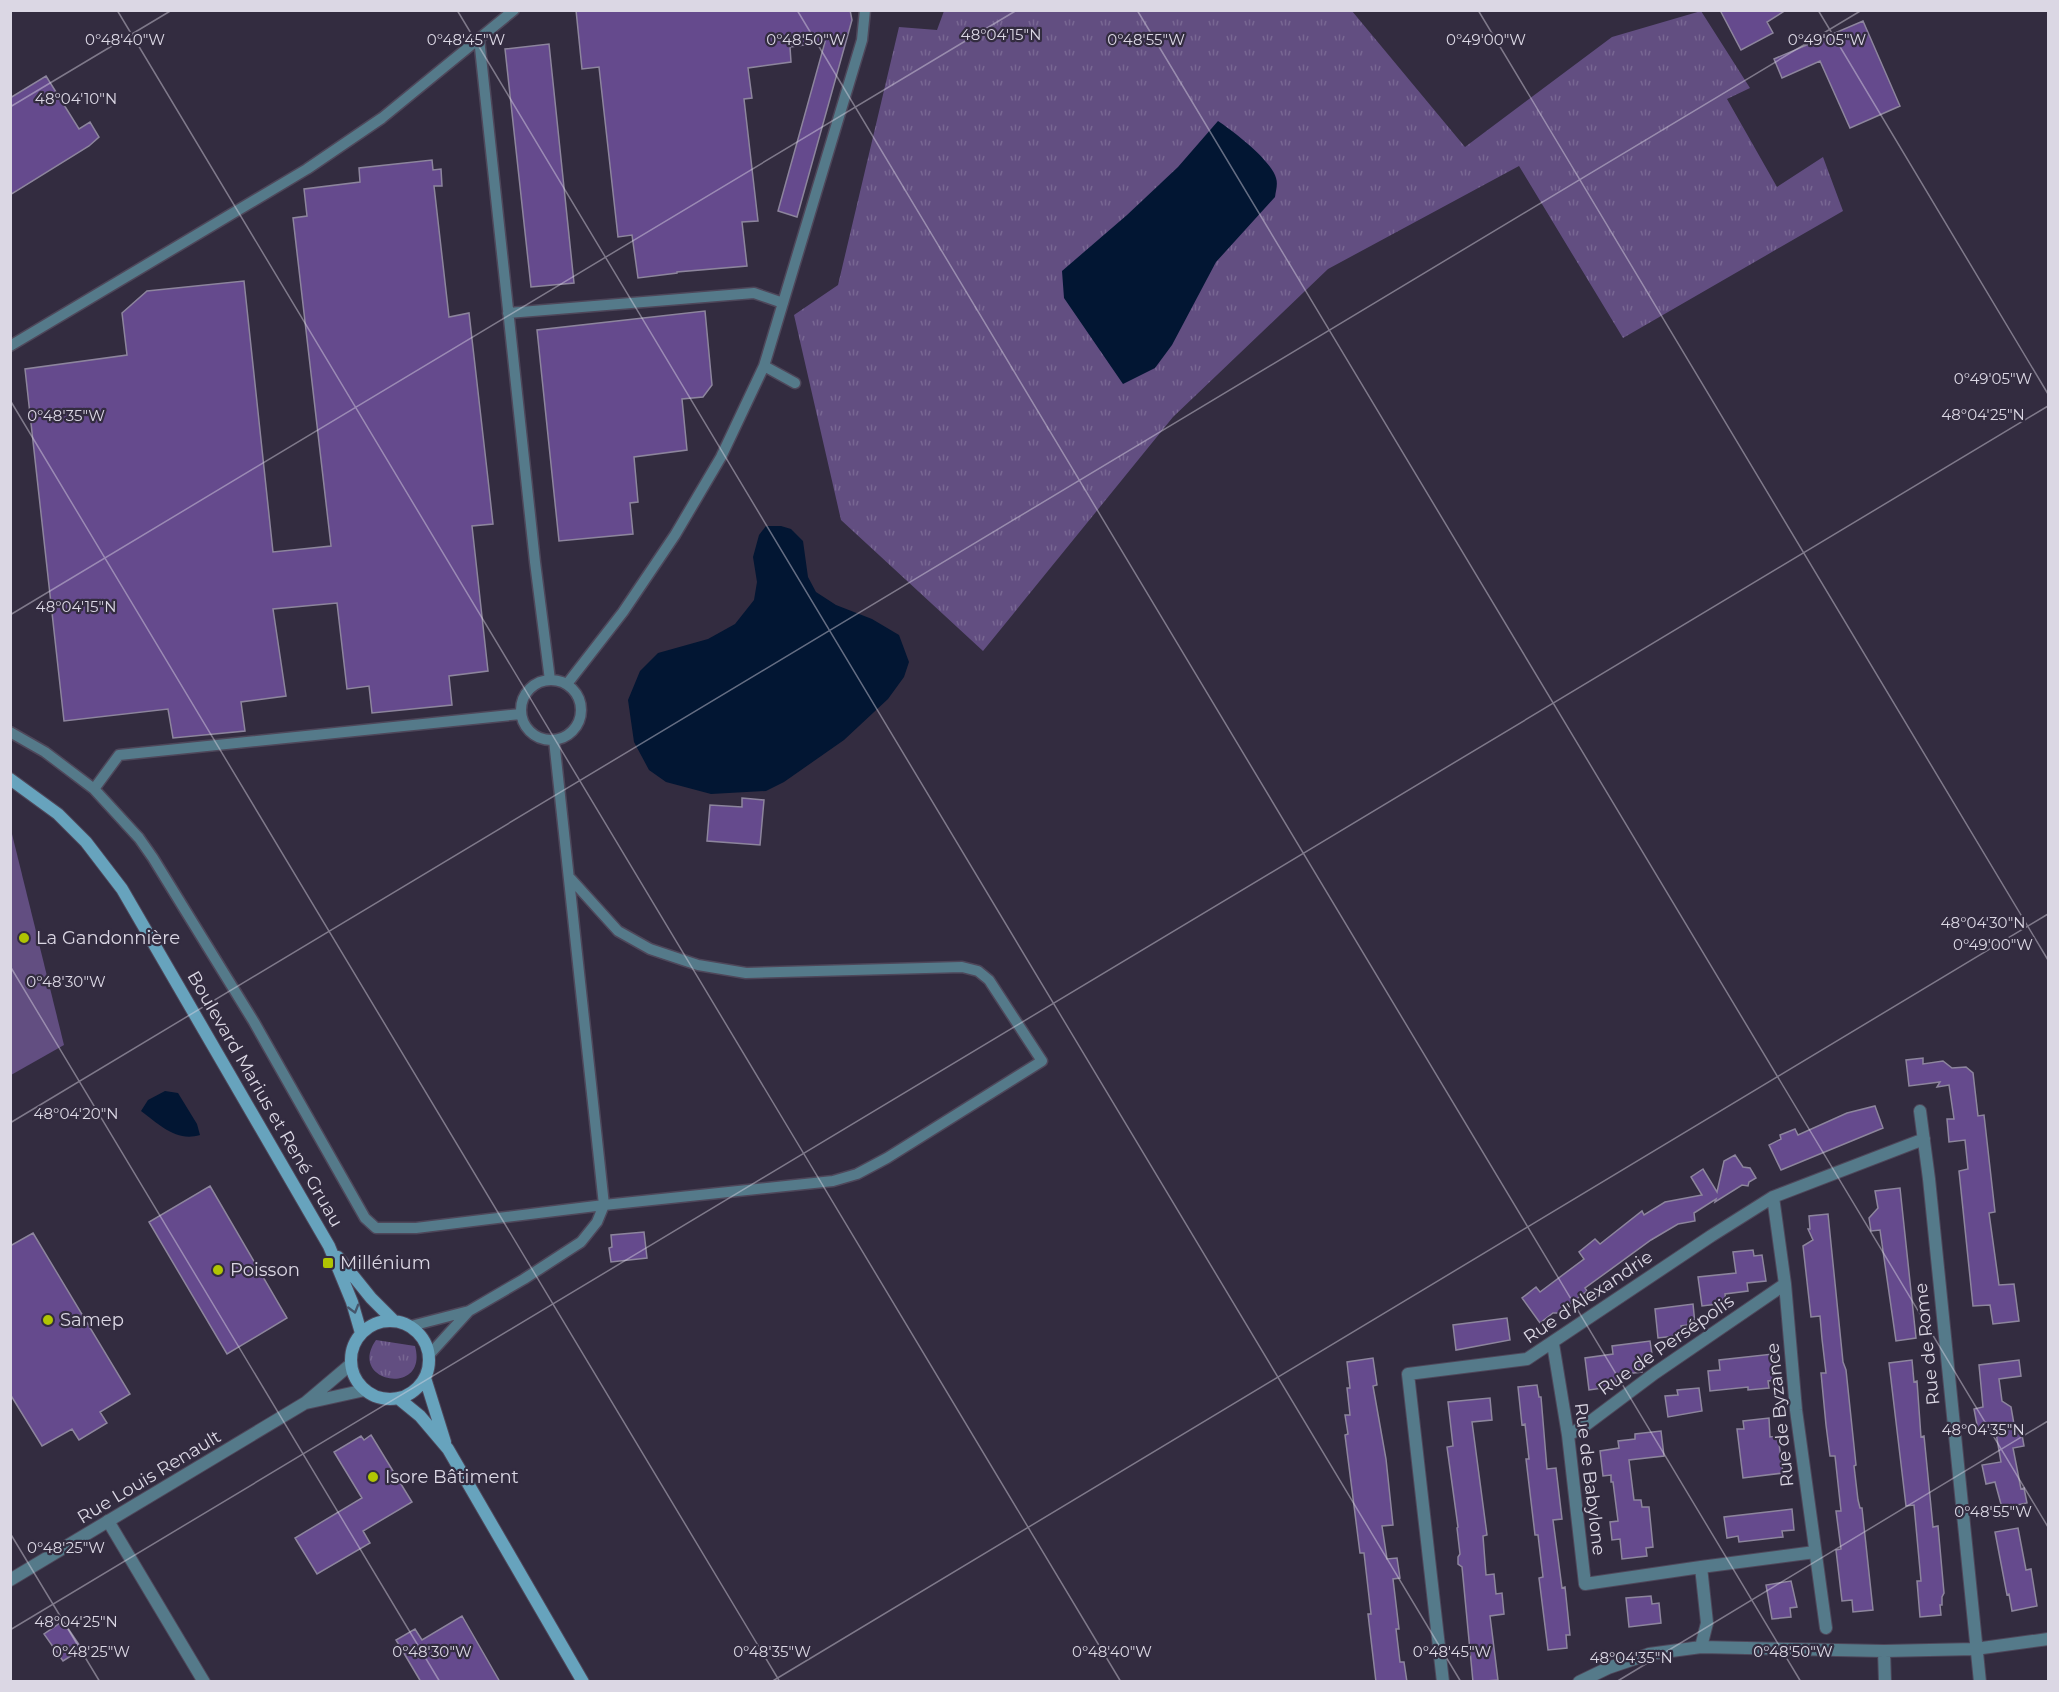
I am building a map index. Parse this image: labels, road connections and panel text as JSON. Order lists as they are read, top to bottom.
{
  "streets": {
    "main road": ["Boulevard Marius et René Gruau"],
    "street": [
      "Rue d'Alexandrie",
      "Rue de Rome",
      "Rue de Persépolis",
      "Rue de Byzance",
      "Rue Louis Renault",
      "Rue de Babylone"
    ]
  },
  "crossings": [
    ["Boulevard Marius et René Gruau", "Rue Louis Renault"],
    ["Rue d'Alexandrie", "Rue de Rome"],
    ["Rue d'Alexandrie", "Rue de Byzance"],
    ["Rue d'Alexandrie", "Rue de Babylone"],
    ["Rue de Persépolis", "Rue de Byzance"],
    ["Rue de Persépolis", "Rue de Babylone"]
  ],
  "places": {
    "other": [
      "La Gandonnière",
      "Poisson",
      "Samep",
      "Isore Bâtiment"
    ],
    "transit": ["Millénium"]
  },
  "coordinates": [
    "48°04'15\"N",
    "0°49'05\"W",
    "0°48'40\"W",
    "0°48'45\"W",
    "0°48'50\"W",
    "0°48'55\"W",
    "0°49'00\"W",
    "48°04'10\"N",
    "48°04'25\"N",
    "0°48'35\"W",
    "48°04'30\"N",
    "0°48'30\"W",
    "48°04'20\"N",
    "48°04'35\"N",
    "0°48'25\"W"
  ]
}
